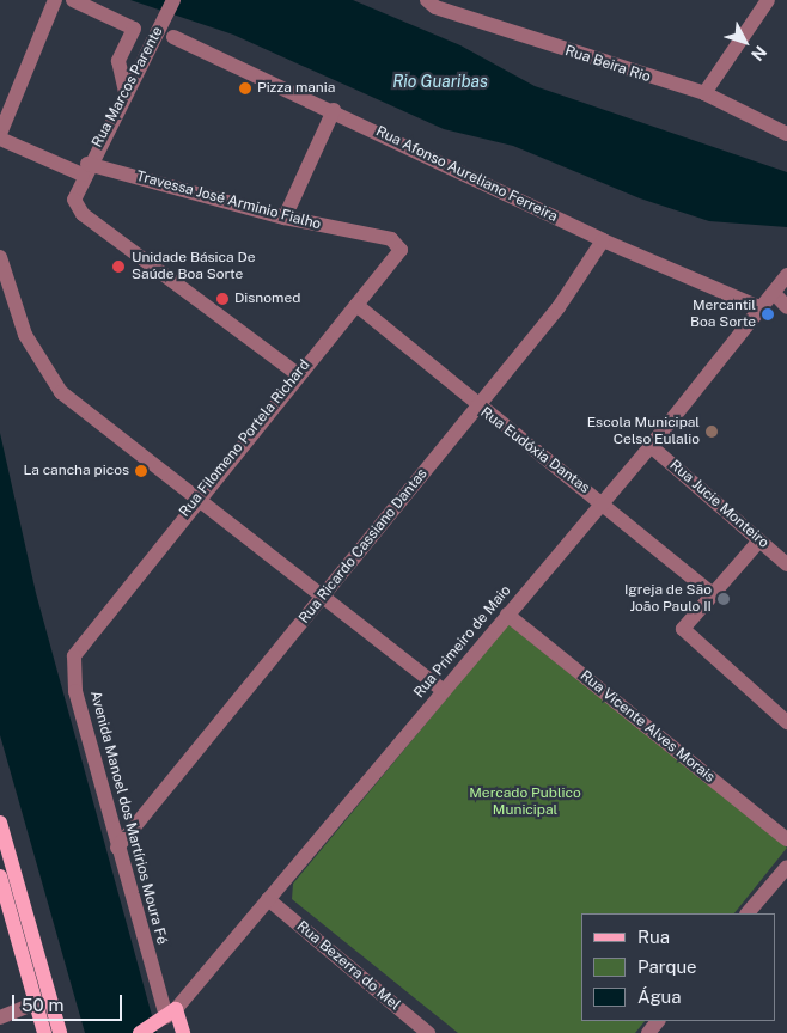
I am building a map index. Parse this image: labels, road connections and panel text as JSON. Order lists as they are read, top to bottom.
{
  "streets": {
    "main road": ["Avenida Manoel dos Martírios Moura Fé"],
    "street": [
      "Rua Beira Rio",
      "Rua Marcos Parente",
      "Rua Afonso Aureliano Ferreira",
      "Travessa José Arminio Fialho",
      "Rua Filomeno Portela Richard",
      "Rua Eudóxia Dantas",
      "Rua Jucie Monteiro",
      "Rua Ricardo Cassiano Dantas",
      "Rua Primeiro de Maio",
      "Rua Vicente Alves Morais",
      "Rua Bezerra do Mel"
    ]
  },
  "crossings": [
    ["Rua Marcos Parente", "Travessa José Arminio Fialho"],
    ["Rua Marcos Parente", "Rua Filomeno Portela Richard"],
    ["Rua Afonso Aureliano Ferreira", "Rua Ricardo Cassiano Dantas"],
    ["Rua Afonso Aureliano Ferreira", "Rua Primeiro de Maio"],
    ["Travessa José Arminio Fialho", "Rua Filomeno Portela Richard"],
    ["Rua Filomeno Portela Richard", "Rua Eudóxia Dantas"],
    ["Rua Filomeno Portela Richard", "Avenida Manoel dos Martírios Moura Fé"],
    ["Rua Eudóxia Dantas", "Rua Ricardo Cassiano Dantas"],
    ["Rua Eudóxia Dantas", "Rua Primeiro de Maio"],
    ["Rua Jucie Monteiro", "Rua Primeiro de Maio"],
    ["Rua Ricardo Cassiano Dantas", "Avenida Manoel dos Martírios Moura Fé"],
    ["Rua Primeiro de Maio", "Rua Vicente Alves Morais"],
    ["Rua Primeiro de Maio", "Avenida Manoel dos Martírios Moura Fé"],
    ["Rua Primeiro de Maio", "Rua Bezerra do Mel"]
  ],
  "water": ["Rio Guaribas"],
  "parks": ["Mercado Publico Municipal"],
  "places": [
    "Pizza mania",
    "Unidade Básica De Saúde Boa Sorte",
    "Disnomed",
    "Mercantil Boa Sorte",
    "Escola Municipal Celso Eulalio",
    "La cancha picos",
    "Igreja de São João Paulo II"
  ],
  "legend": ["Rua", "Parque", "Água"],
  "scale_bar": "50 m",
  "north": "bottom right"
}
